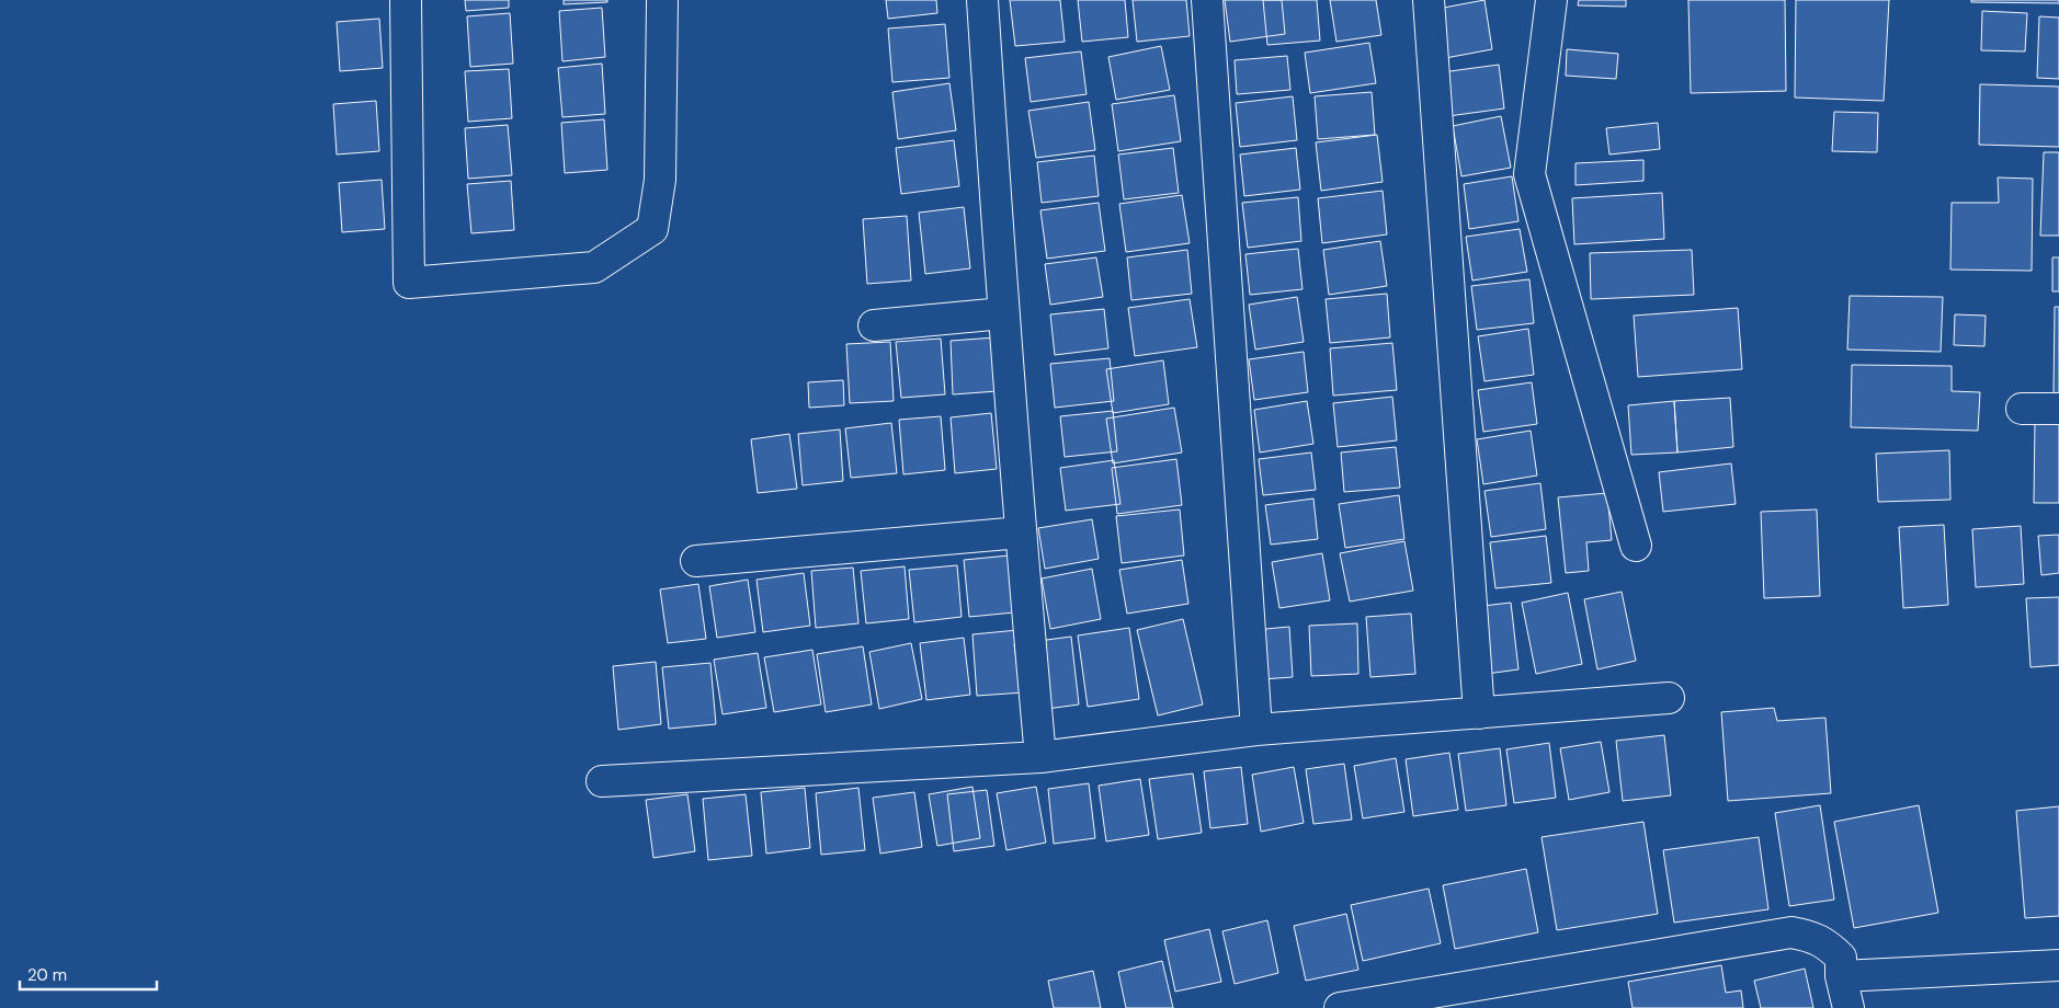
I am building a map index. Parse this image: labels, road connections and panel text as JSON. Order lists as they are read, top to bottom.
{
  "scale_bar": "20 m"
}
